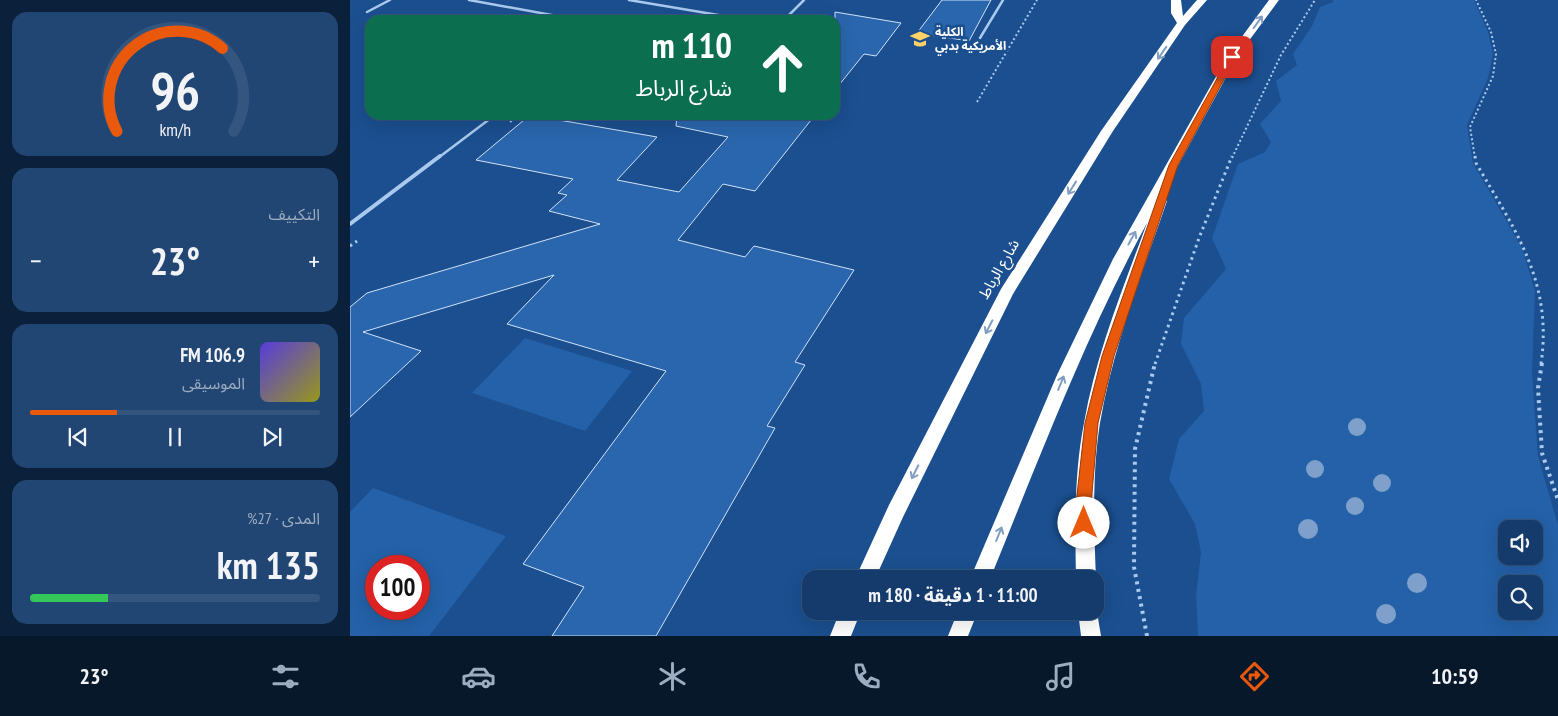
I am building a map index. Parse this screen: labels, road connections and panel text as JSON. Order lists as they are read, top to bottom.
{
  "streets": {
    "highway": ["شارع الرباط"]
  },
  "places": {
    "school or university": ["الكلية الأمريكية بدبي"]
  },
  "page": {
    "turn": ["110 m", "شارع الرباط"],
    "tile": [
      "التكييف",
      ["المدى · 27%", "135 km"]
    ],
    "heat": ["−", "23°", "+"],
    "song": ["106.9 FM", "الموسيقى"],
    "limit": "100",
    "trip": "11:00 · 1 دقيقة · 180 m",
    "tabs": ["10:59", "23°"],
    "gauge": ["96", "km/h"]
  }
}
